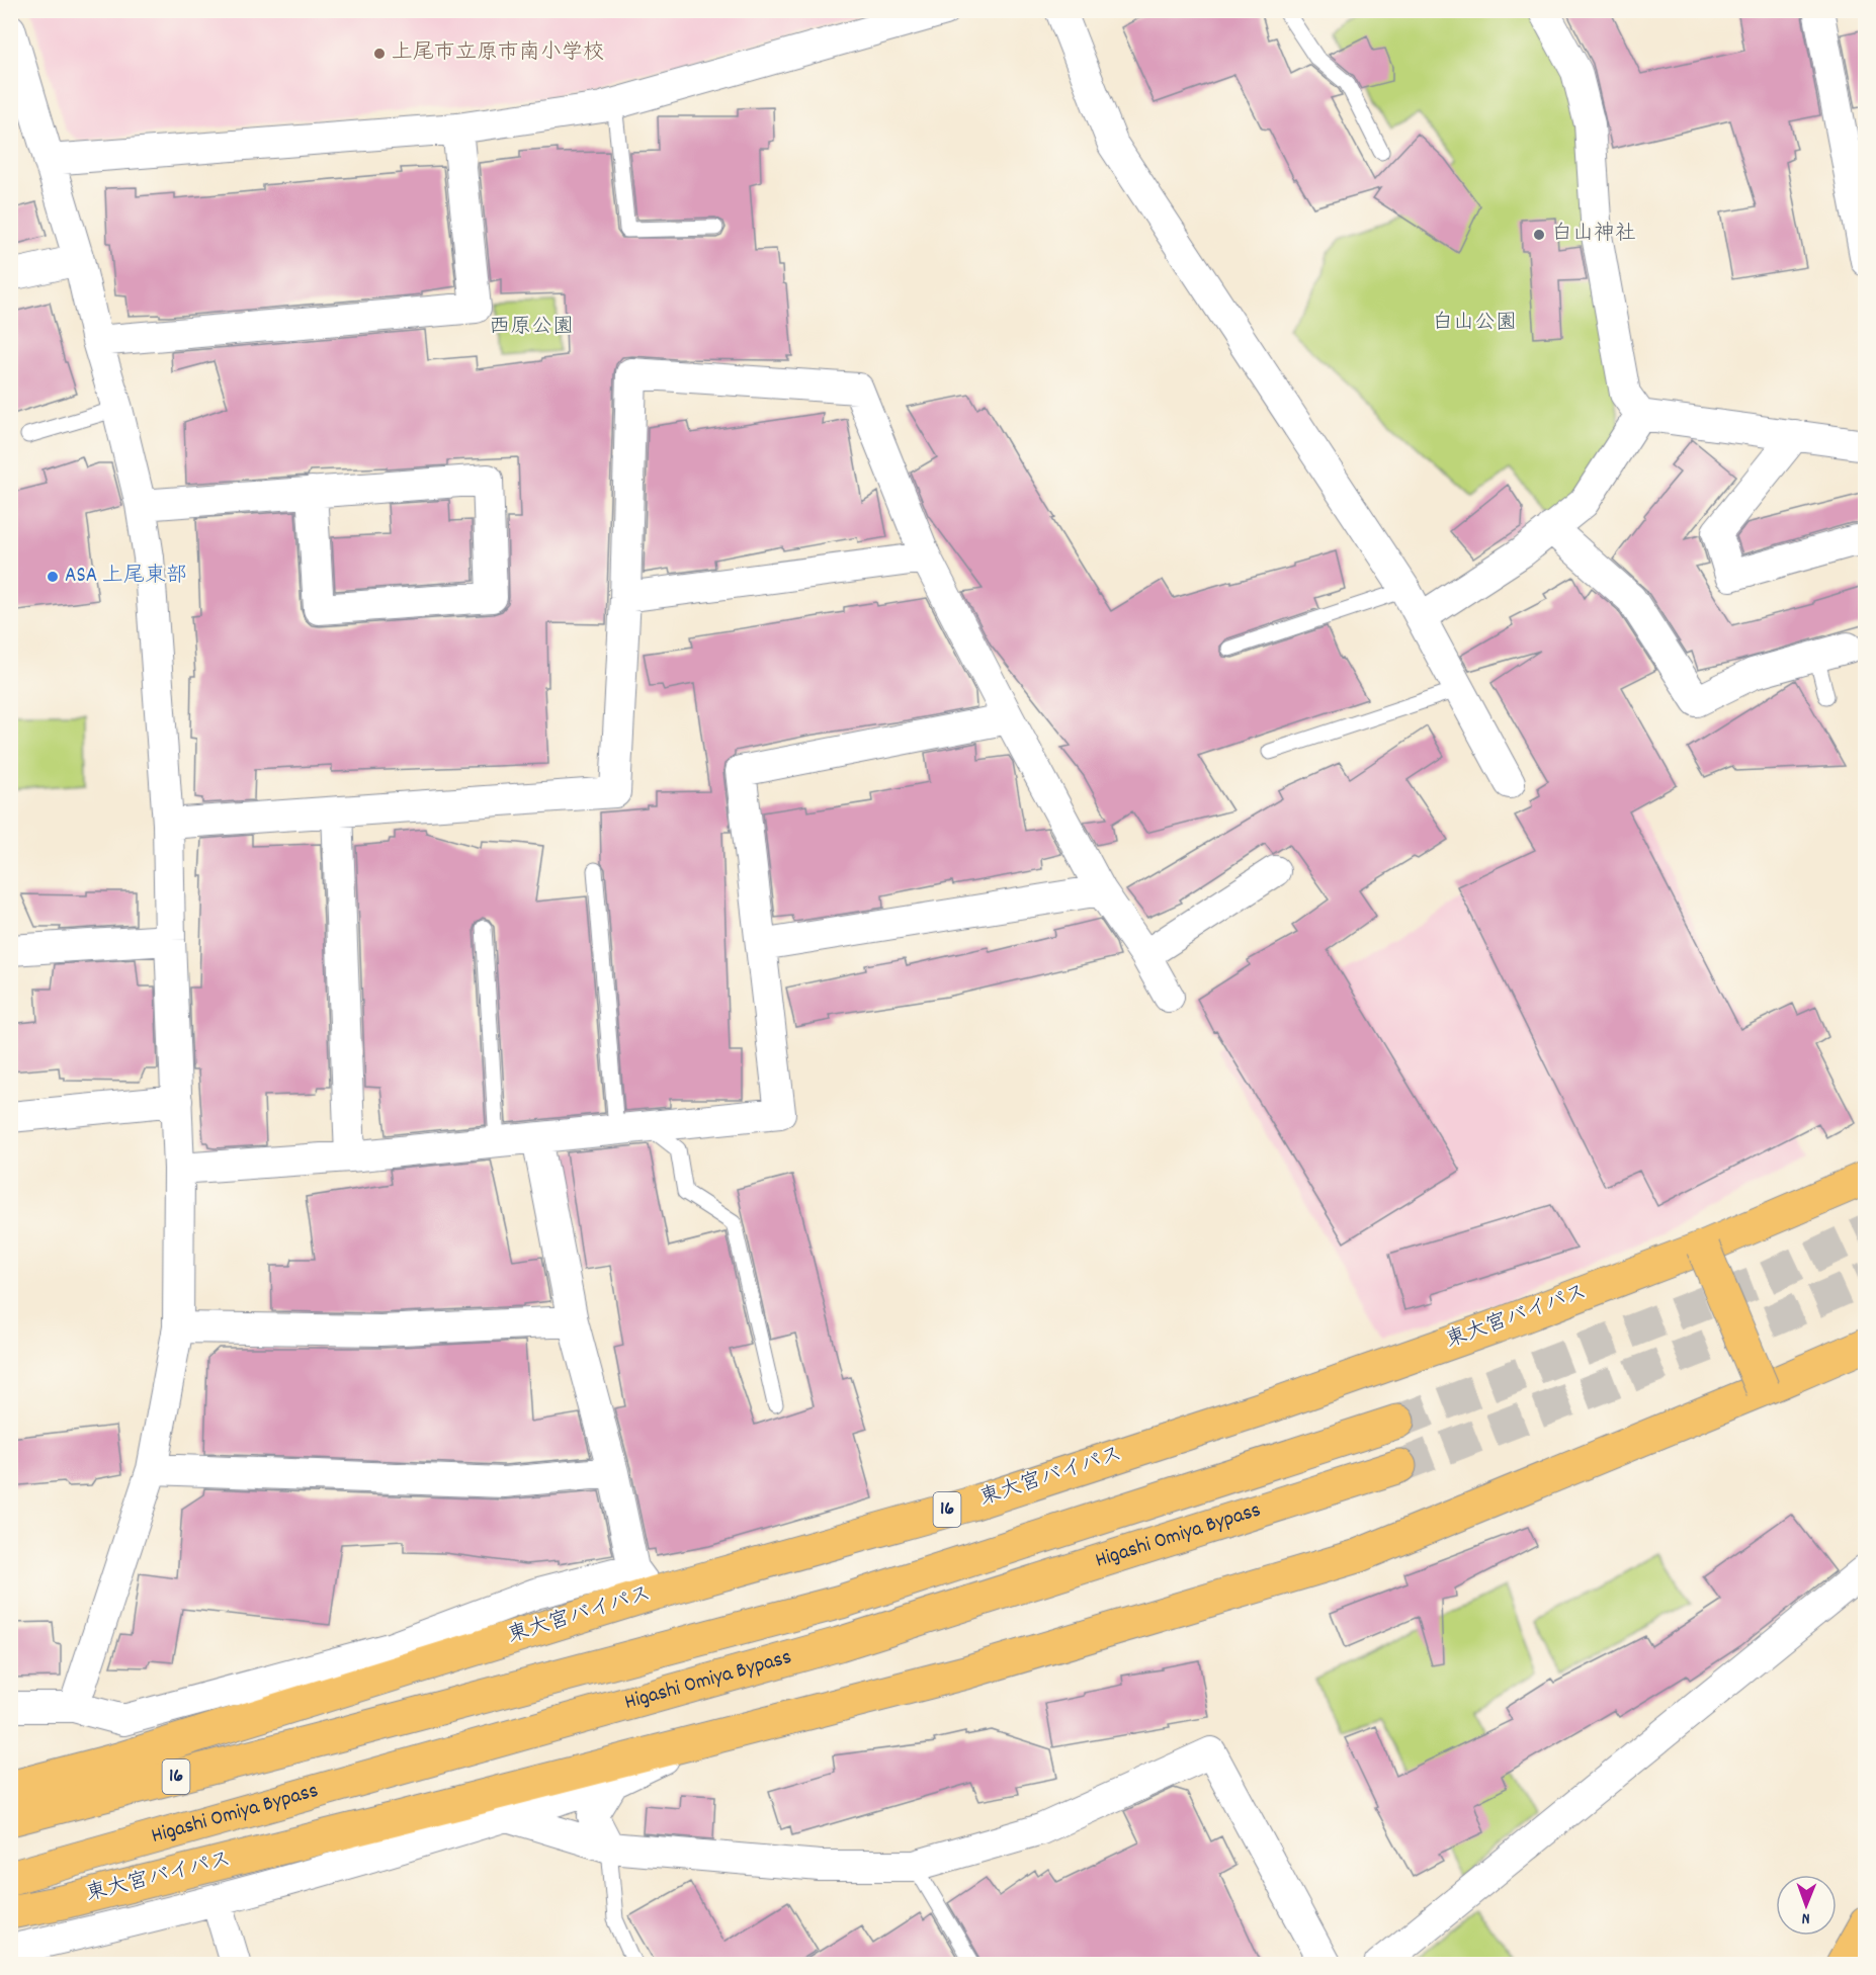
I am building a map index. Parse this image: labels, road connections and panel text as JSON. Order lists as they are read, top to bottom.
{
  "streets": {
    "main road": ["東大宮バイパス", "16", "Higashi Omiya Bypass"]
  },
  "parks": ["白山公園", "西原公園"],
  "places": ["上尾市立原市南小学校", "白山神社", "ASA 上尾東部"],
  "north": "bottom"
}
